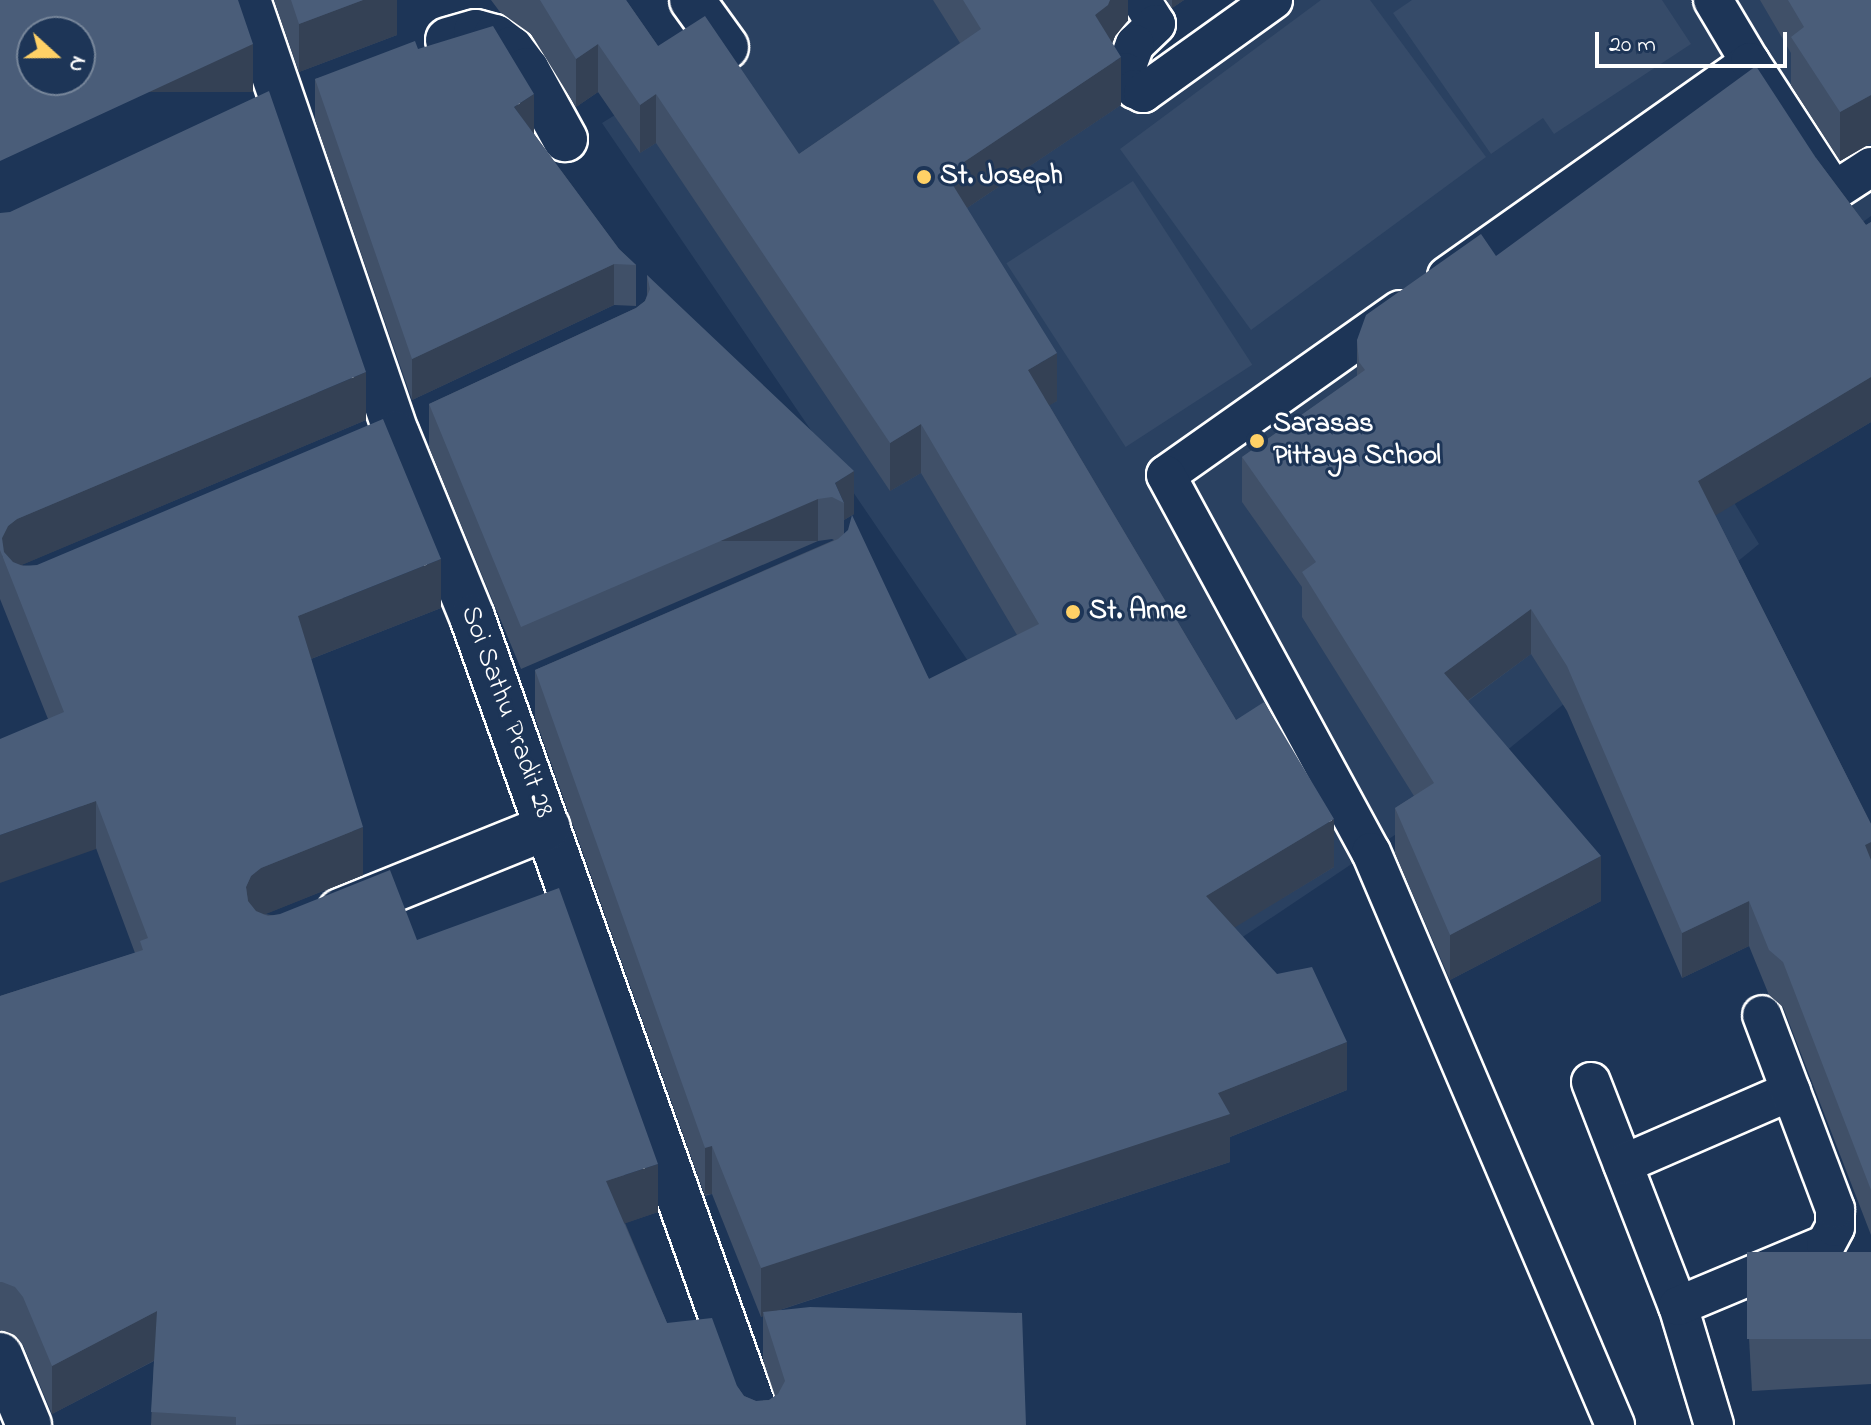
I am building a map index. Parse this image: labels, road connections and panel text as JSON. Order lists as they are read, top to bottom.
{
  "streets": {
    "street": ["Soi Sathu Pradit 28"]
  },
  "places": ["St. Joseph", "Sarasas Pittaya School", "St. Anne"],
  "scale_bar": "20 m",
  "north": "right"
}
